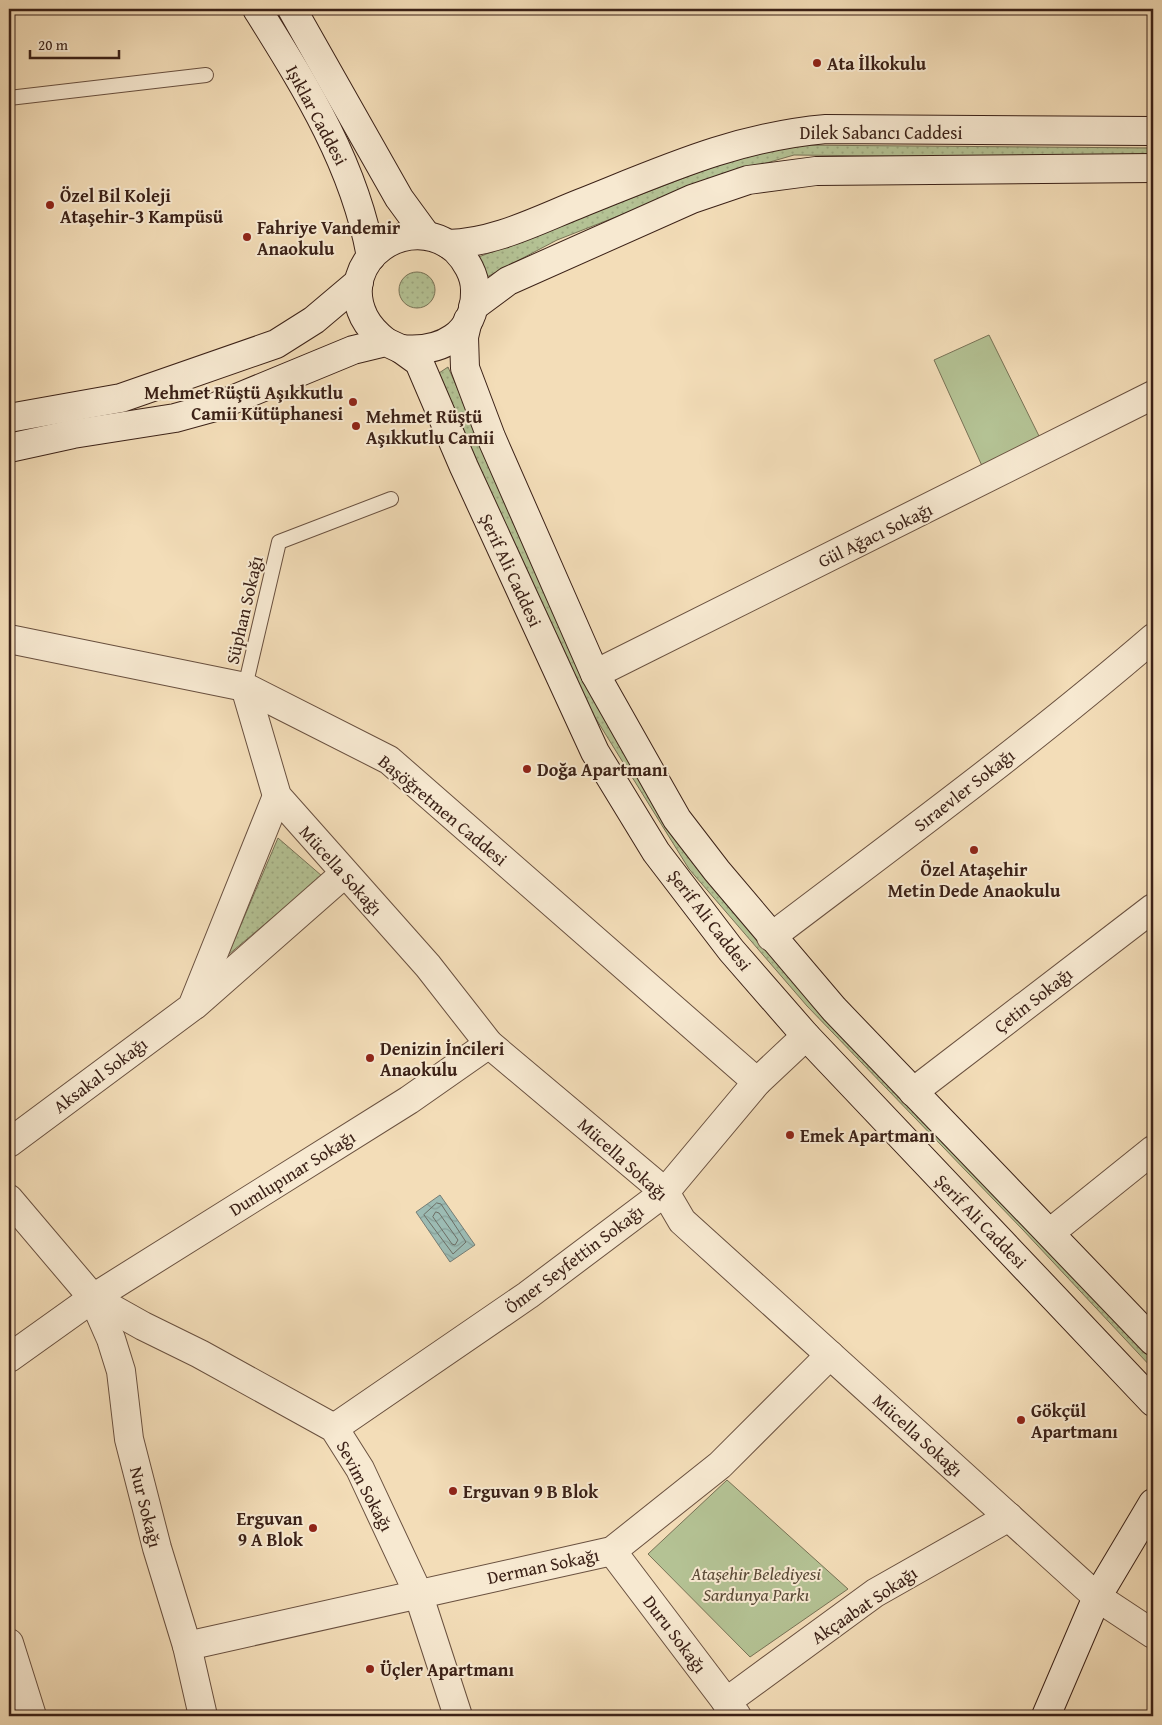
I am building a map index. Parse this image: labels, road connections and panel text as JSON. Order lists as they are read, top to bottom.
{
  "streets": {
    "street": [
      "Işıklar Caddesi",
      "Dilek Sabancı Caddesi",
      "Gül Ağacı Sokağı",
      "Şerif Ali Caddesi",
      "Sıraevler Sokağı",
      "Başöğretmen Caddesi",
      "Mücella Sokağı",
      "Çetin Sokağı",
      "Aksakal Sokağı",
      "Dumlupınar Sokağı",
      "Ömer Seyfettin Sokağı",
      "Sevim Sokağı",
      "Nur Sokağı",
      "Derman Sokağı",
      "Akçaabat Sokağı",
      "Duru Sokağı"
    ],
    "lane": ["Süphan Sokağı"]
  },
  "crossings": [
    ["Işıklar Caddesi", "Dilek Sabancı Caddesi"],
    ["Işıklar Caddesi", "Şerif Ali Caddesi"],
    ["Dilek Sabancı Caddesi", "Şerif Ali Caddesi"],
    ["Gül Ağacı Sokağı", "Şerif Ali Caddesi"],
    ["Şerif Ali Caddesi", "Sıraevler Sokağı"],
    ["Şerif Ali Caddesi", "Çetin Sokağı"],
    ["Şerif Ali Caddesi", "Ömer Seyfettin Sokağı"],
    ["Süphan Sokağı", "Başöğretmen Caddesi"],
    ["Süphan Sokağı", "Mücella Sokağı"],
    ["Başöğretmen Caddesi", "Mücella Sokağı"],
    ["Başöğretmen Caddesi", "Ömer Seyfettin Sokağı"],
    ["Mücella Sokağı", "Aksakal Sokağı"],
    ["Mücella Sokağı", "Dumlupınar Sokağı"],
    ["Mücella Sokağı", "Ömer Seyfettin Sokağı"],
    ["Mücella Sokağı", "Derman Sokağı"],
    ["Mücella Sokağı", "Akçaabat Sokağı"],
    ["Dumlupınar Sokağı", "Sevim Sokağı"],
    ["Dumlupınar Sokağı", "Nur Sokağı"],
    ["Ömer Seyfettin Sokağı", "Sevim Sokağı"],
    ["Sevim Sokağı", "Nur Sokağı"],
    ["Sevim Sokağı", "Derman Sokağı"],
    ["Nur Sokağı", "Derman Sokağı"],
    ["Derman Sokağı", "Duru Sokağı"],
    ["Akçaabat Sokağı", "Duru Sokağı"]
  ],
  "parks": ["Ataşehir Belediyesi Sardunya Parkı"],
  "places": [
    "Ata İlkokulu",
    "Özel Bil Koleji Ataşehir-3 Kampüsü",
    "Fahriye Vandemir Anaokulu",
    "Mehmet Rüştü Aşıkkutlu Camii Kütüphanesi",
    "Mehmet Rüştü Aşıkkutlu Camii",
    "Doğa Apartmanı",
    "Özel Ataşehir Metin Dede Anaokulu",
    "Denizin İncileri Anaokulu",
    "Emek Apartmanı",
    "Gökçül Apartmanı",
    "Erguvan 9 B Blok",
    "Erguvan 9 A Blok",
    "Üçler Apartmanı"
  ],
  "scale_bar": "20 m"
}
